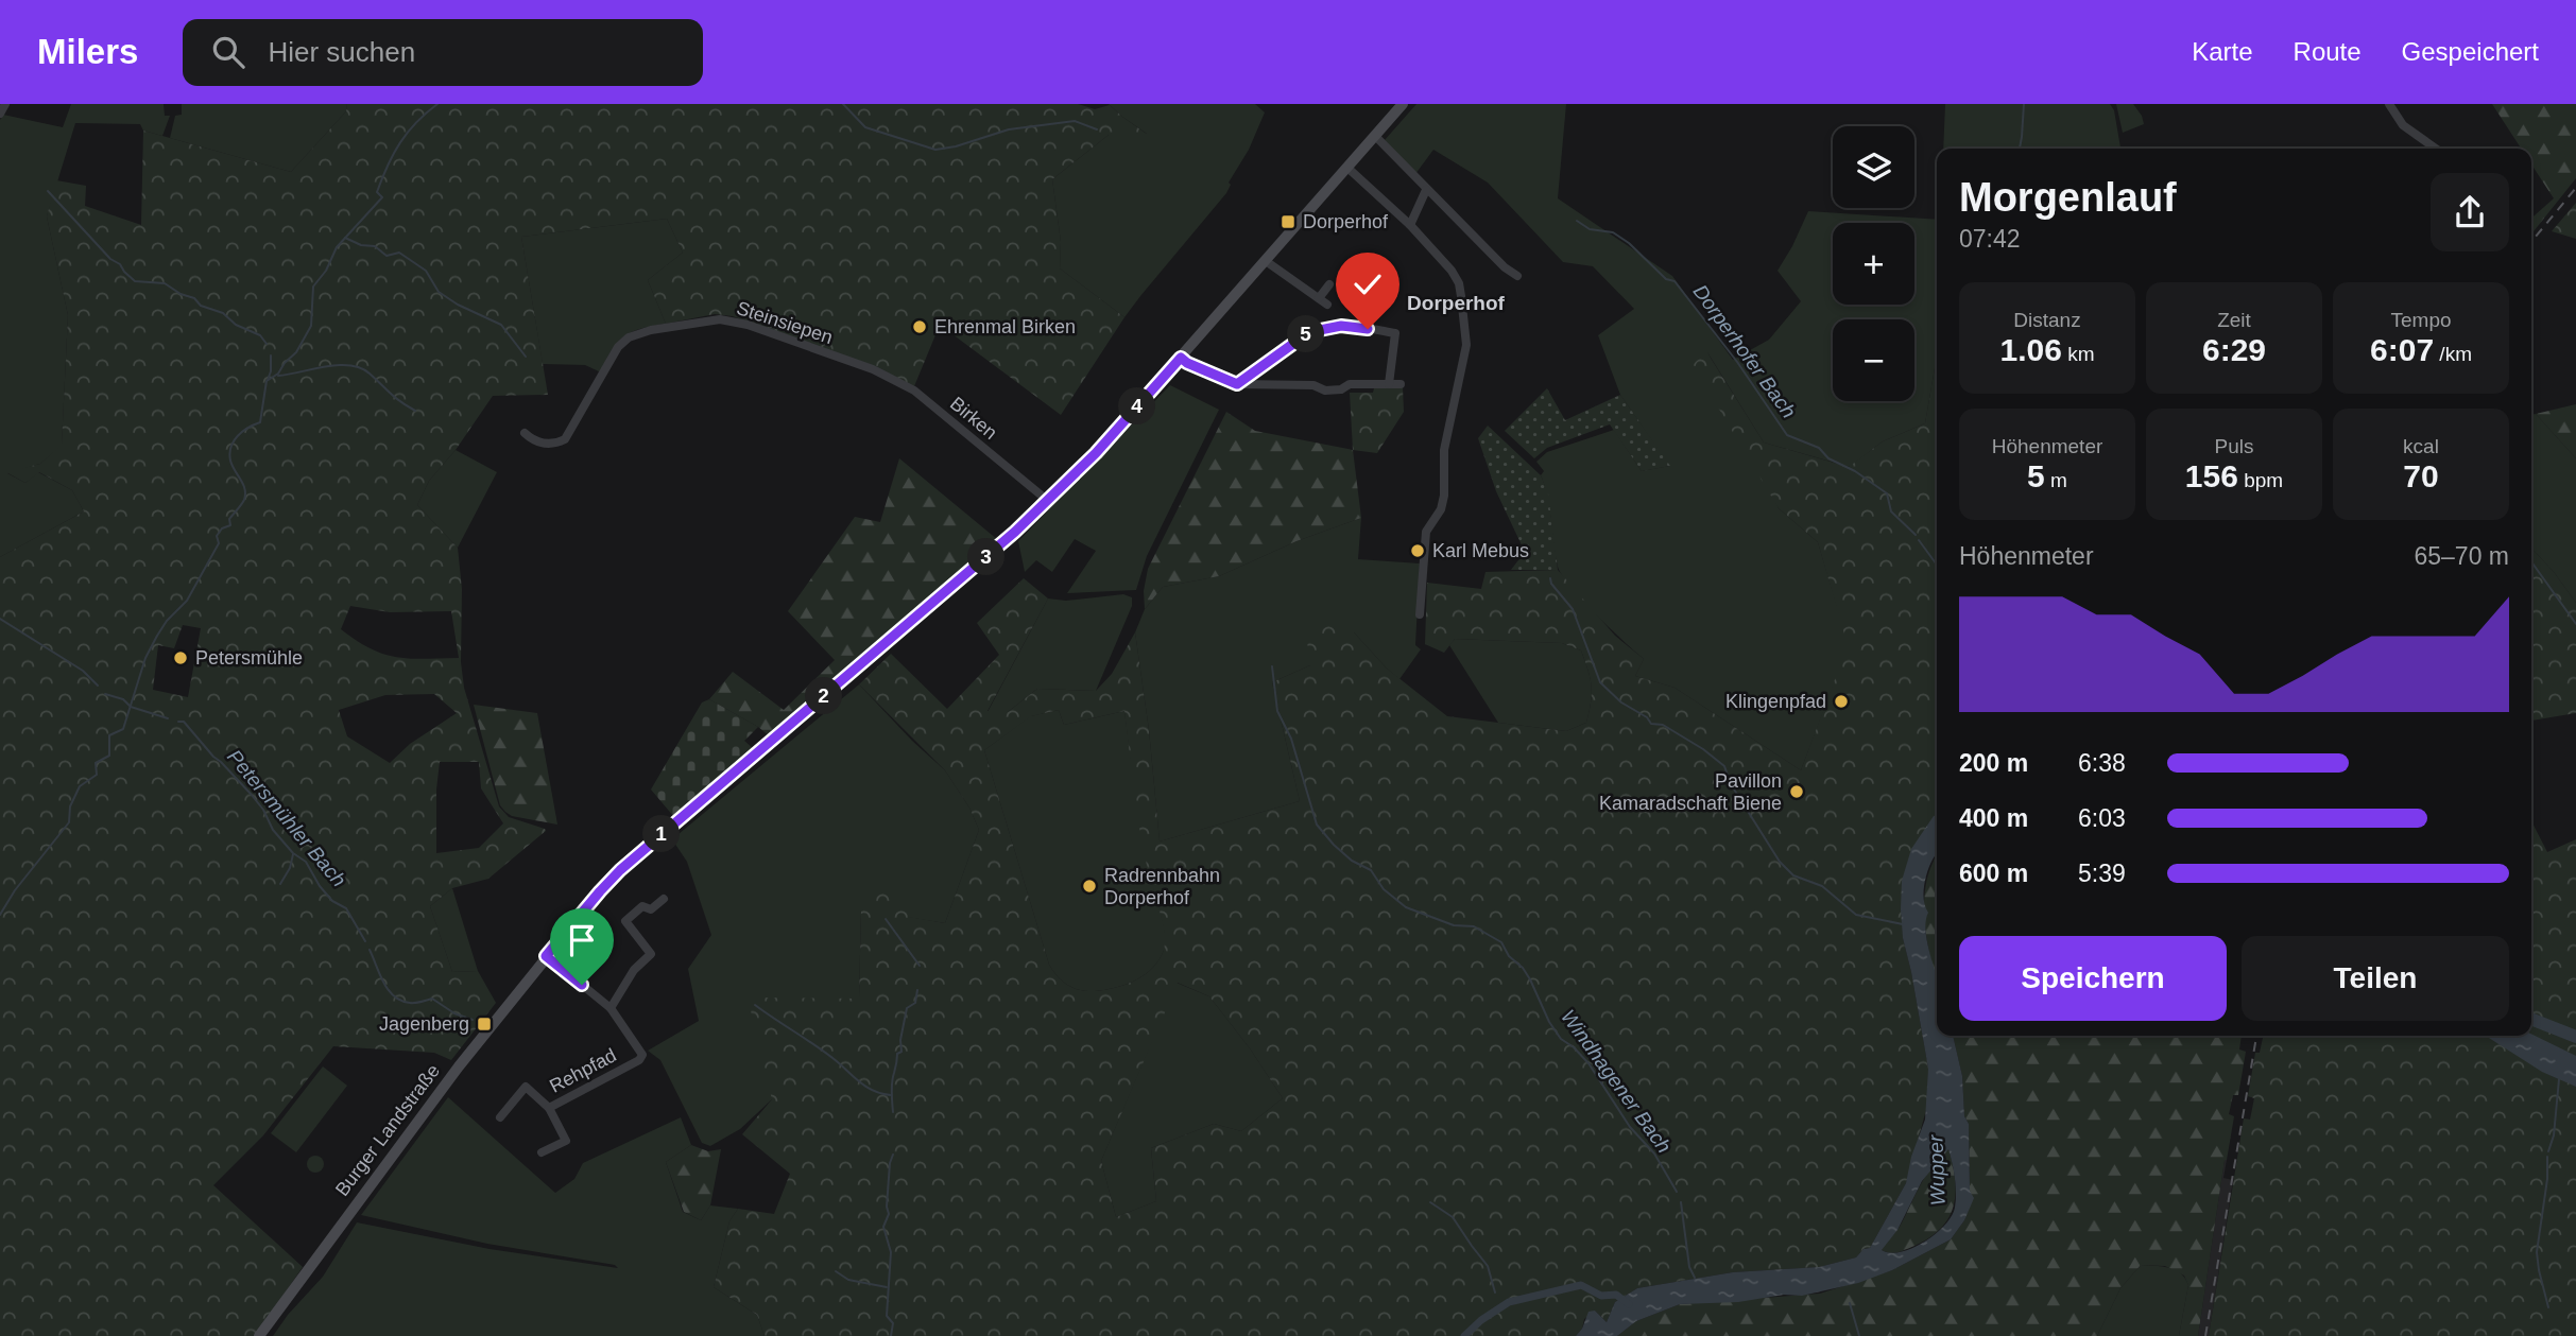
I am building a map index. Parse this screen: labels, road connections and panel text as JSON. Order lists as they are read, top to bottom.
{
  "streets": {
    "main road": ["Burger Landstraße"],
    "street": ["Steinsiepen", "Birken", "Rehpfad"]
  },
  "crossings": [
    ["Steinsiepen", "Birken"],
    ["Birken", "Burger Landstraße"],
    ["Rehpfad", "Burger Landstraße"]
  ],
  "districts": ["Dorperhof"],
  "water": [
    "Dorperhofer Bach",
    "Petersmühler Bach",
    "Windhagener Bach",
    "Wupper"
  ],
  "places": {
    "transit": ["Dorperhof", "Jagenberg"],
    "other": [
      "Ehrenmal Birken",
      "Karl Mebus",
      "Petersmühle",
      "Klingenpfad",
      "Pavillon Kamaradschaft Biene",
      "Radrennbahn Dorperhof"
    ]
  },
  "page": {
    "header": "Milers",
    "search": "Hier suchen",
    "nav": ["Karte", "Route", "Gespeichert"],
    "map_buttons": ["+", "−"],
    "heading": ["Morgenlauf", "07:42"],
    "stats": [
      ["Distanz", "1.06 km"],
      ["Zeit", "6:29"],
      ["Tempo", "6:07 /km"],
      ["Höhenmeter", "5 m"],
      ["Puls", "156 bpm"],
      ["kcal", "70"]
    ],
    "pins": [
      "5",
      "4",
      "3",
      "2",
      "1"
    ],
    "chart": ["Höhenmeter", "65–70 m"],
    "list": [
      {
        "name": "200 m",
        "note": "6:38"
      },
      {
        "name": "400 m",
        "note": "6:03"
      },
      {
        "name": "600 m",
        "note": "5:39"
      }
    ],
    "buttons": ["Speichern", "Teilen"]
  }
}
